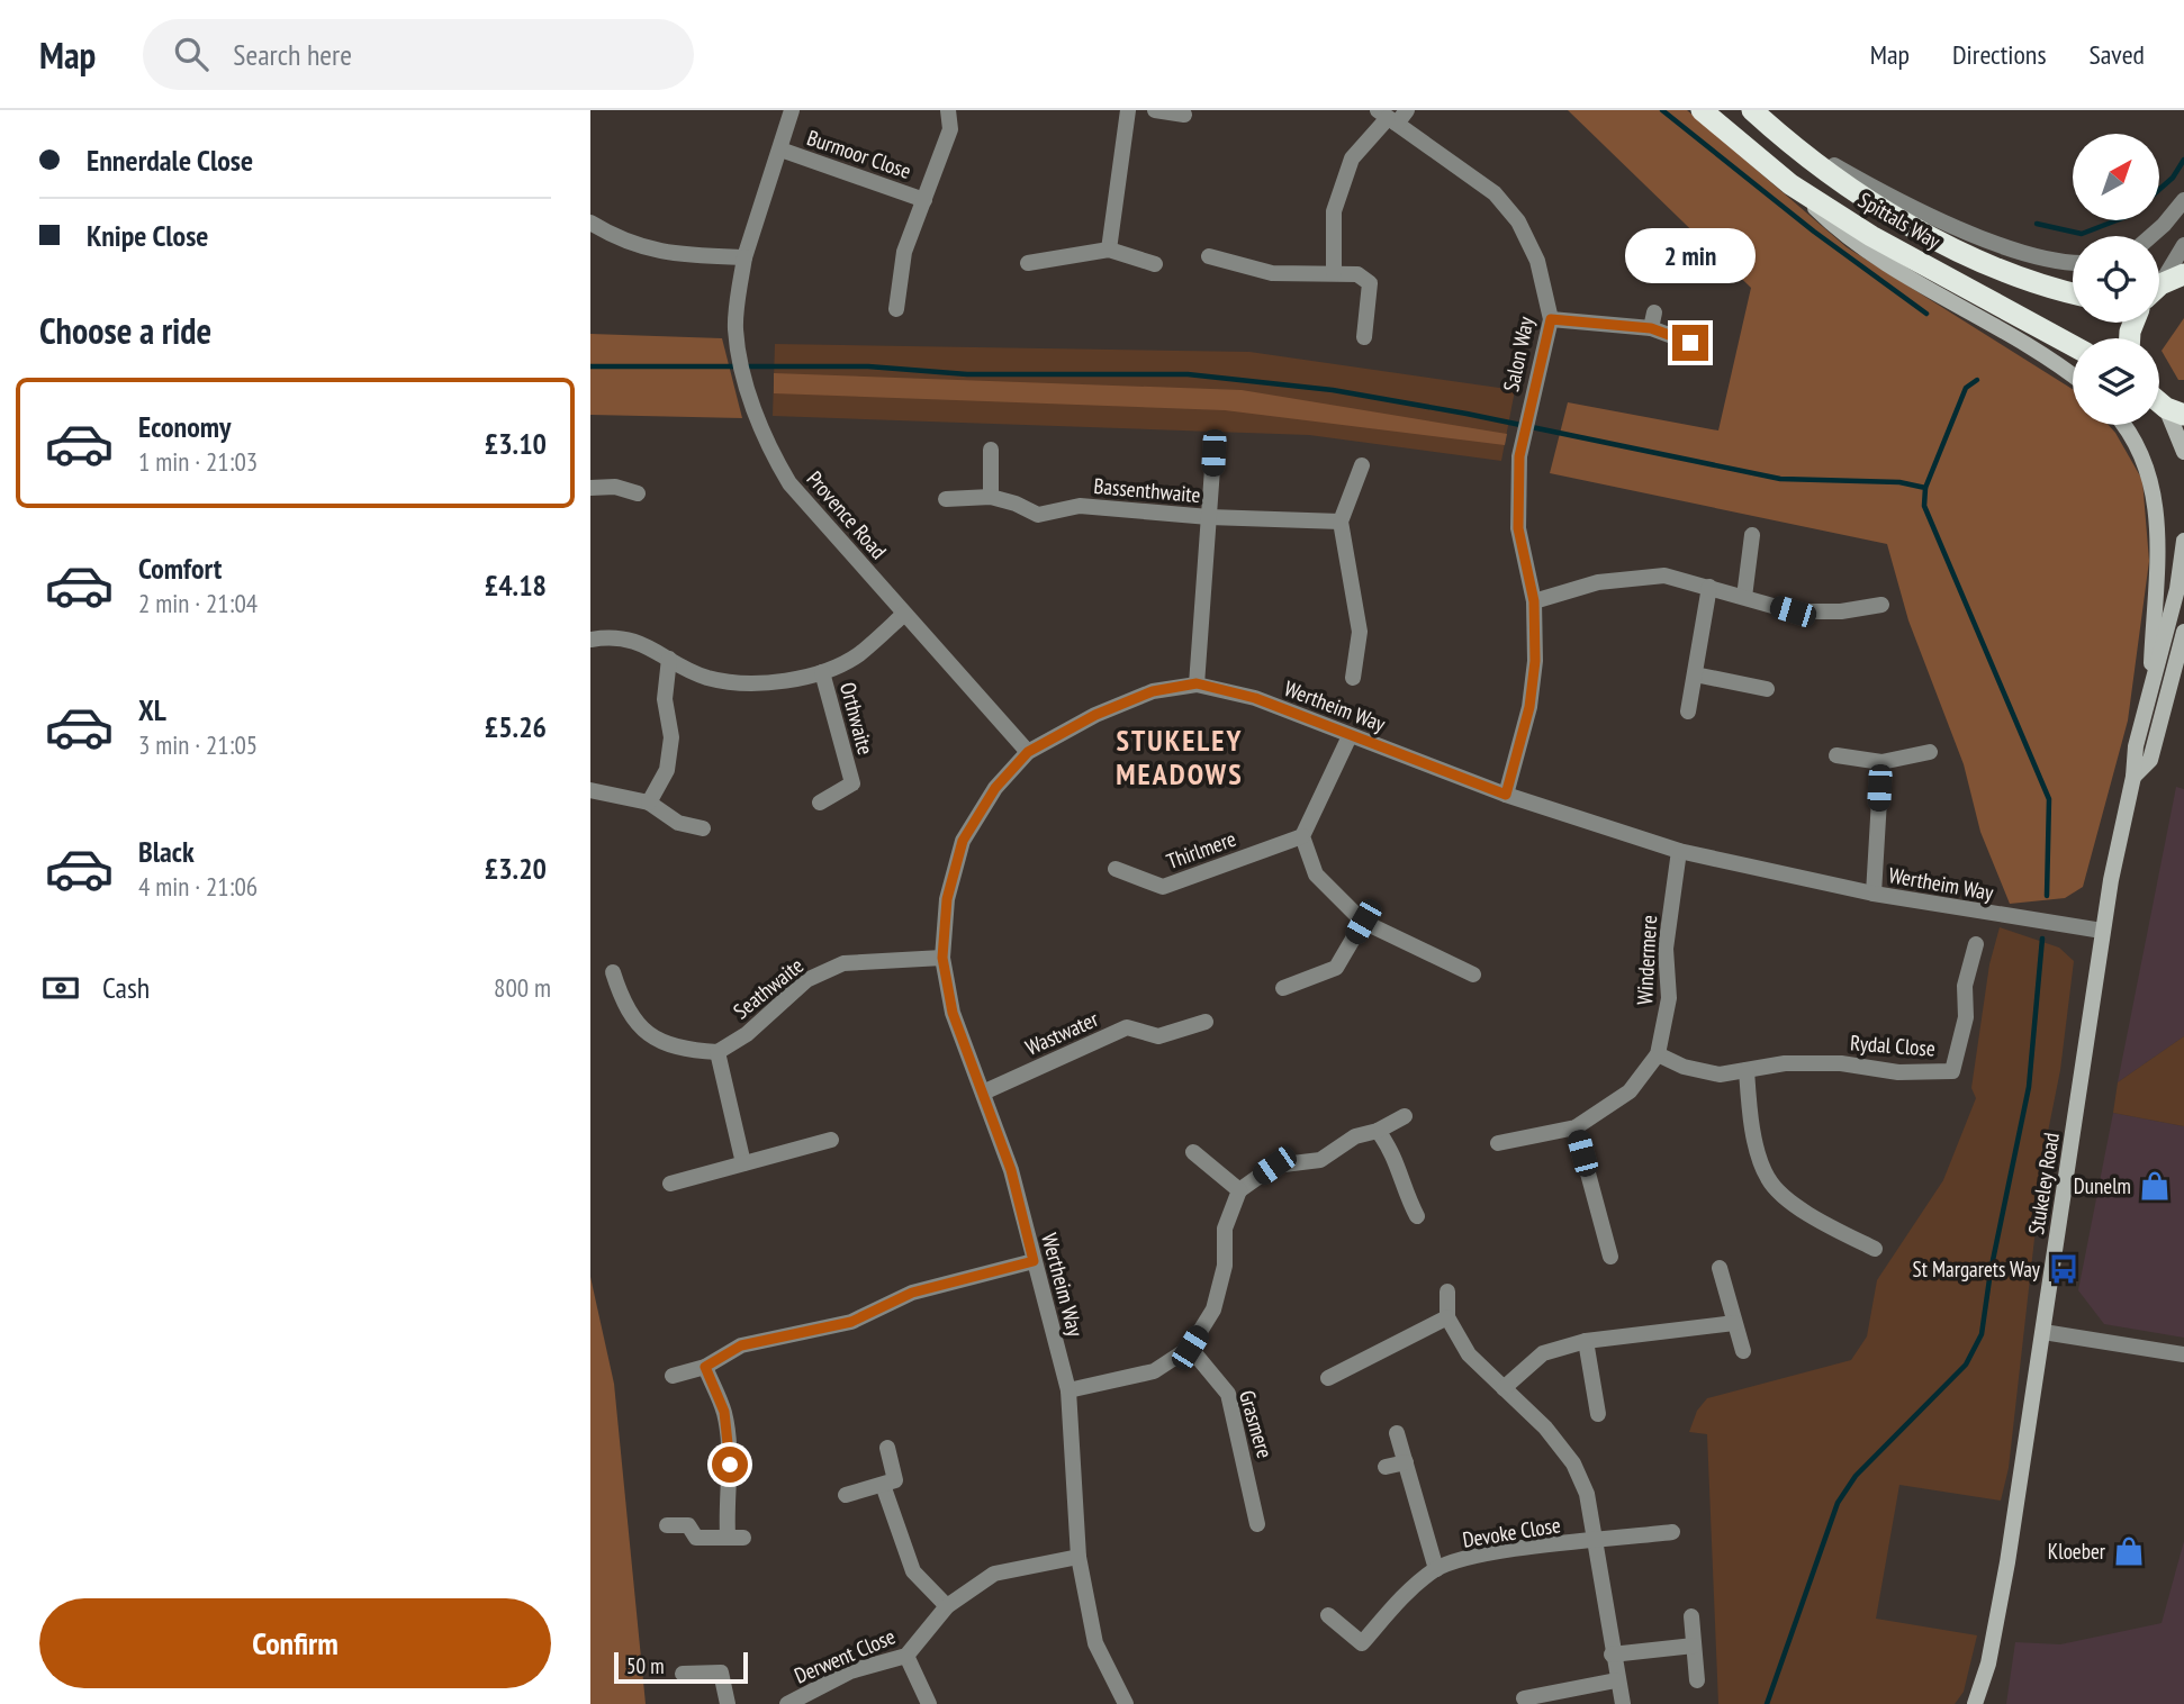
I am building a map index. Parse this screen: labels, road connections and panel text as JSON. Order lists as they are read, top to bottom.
{
  "streets": {
    "highway": ["Spittals Way"],
    "main road": ["Stukeley Road"],
    "street": [
      "Burmoor Close",
      "Salon Way",
      "Bassenthwaite",
      "Provence Road",
      "Wertheim Way",
      "Orthwaite",
      "Thirlmere",
      "Windermere",
      "Seathwaite",
      "Wastwater",
      "Rydal Close",
      "Grasmere",
      "Devoke Close",
      "Derwent Close"
    ]
  },
  "crossings": [
    ["Burmoor Close", "Provence Road"],
    ["Salon Way", "Wertheim Way"],
    ["Bassenthwaite", "Wertheim Way"],
    ["Provence Road", "Wertheim Way"],
    ["Provence Road", "Orthwaite"],
    ["Wertheim Way", "Windermere"],
    ["Wertheim Way", "Seathwaite"],
    ["Wertheim Way", "Wastwater"],
    ["Wertheim Way", "Stukeley Road"],
    ["Wertheim Way", "Derwent Close"],
    ["Windermere", "Rydal Close"]
  ],
  "districts": ["STUKELEY MEADOWS"],
  "places": {
    "shop": ["Dunelm", "Kloeber"],
    "bus stop": ["St Margarets Way"]
  },
  "scale_bar": "50 m",
  "north": "top right",
  "page": {
    "header": "Map",
    "search": "Search here",
    "nav": ["Map", "Directions", "Saved"],
    "banner": ["Ennerdale Close", "Knipe Close"],
    "bubble": "2 min",
    "heading": "Choose a ride",
    "list": [
      {
        "name": "Economy",
        "note": "1 min · 21:03",
        "value": "£3.10"
      },
      {
        "name": "Comfort",
        "note": "2 min · 21:04",
        "value": "£4.18"
      },
      {
        "name": "XL",
        "note": "3 min · 21:05",
        "value": "£5.26"
      },
      {
        "name": "Black",
        "note": "4 min · 21:06",
        "value": "£3.20"
      }
    ],
    "pay": ["Cash", "800 m"],
    "buttons": "Confirm",
    "scale": "50 m"
  }
}
